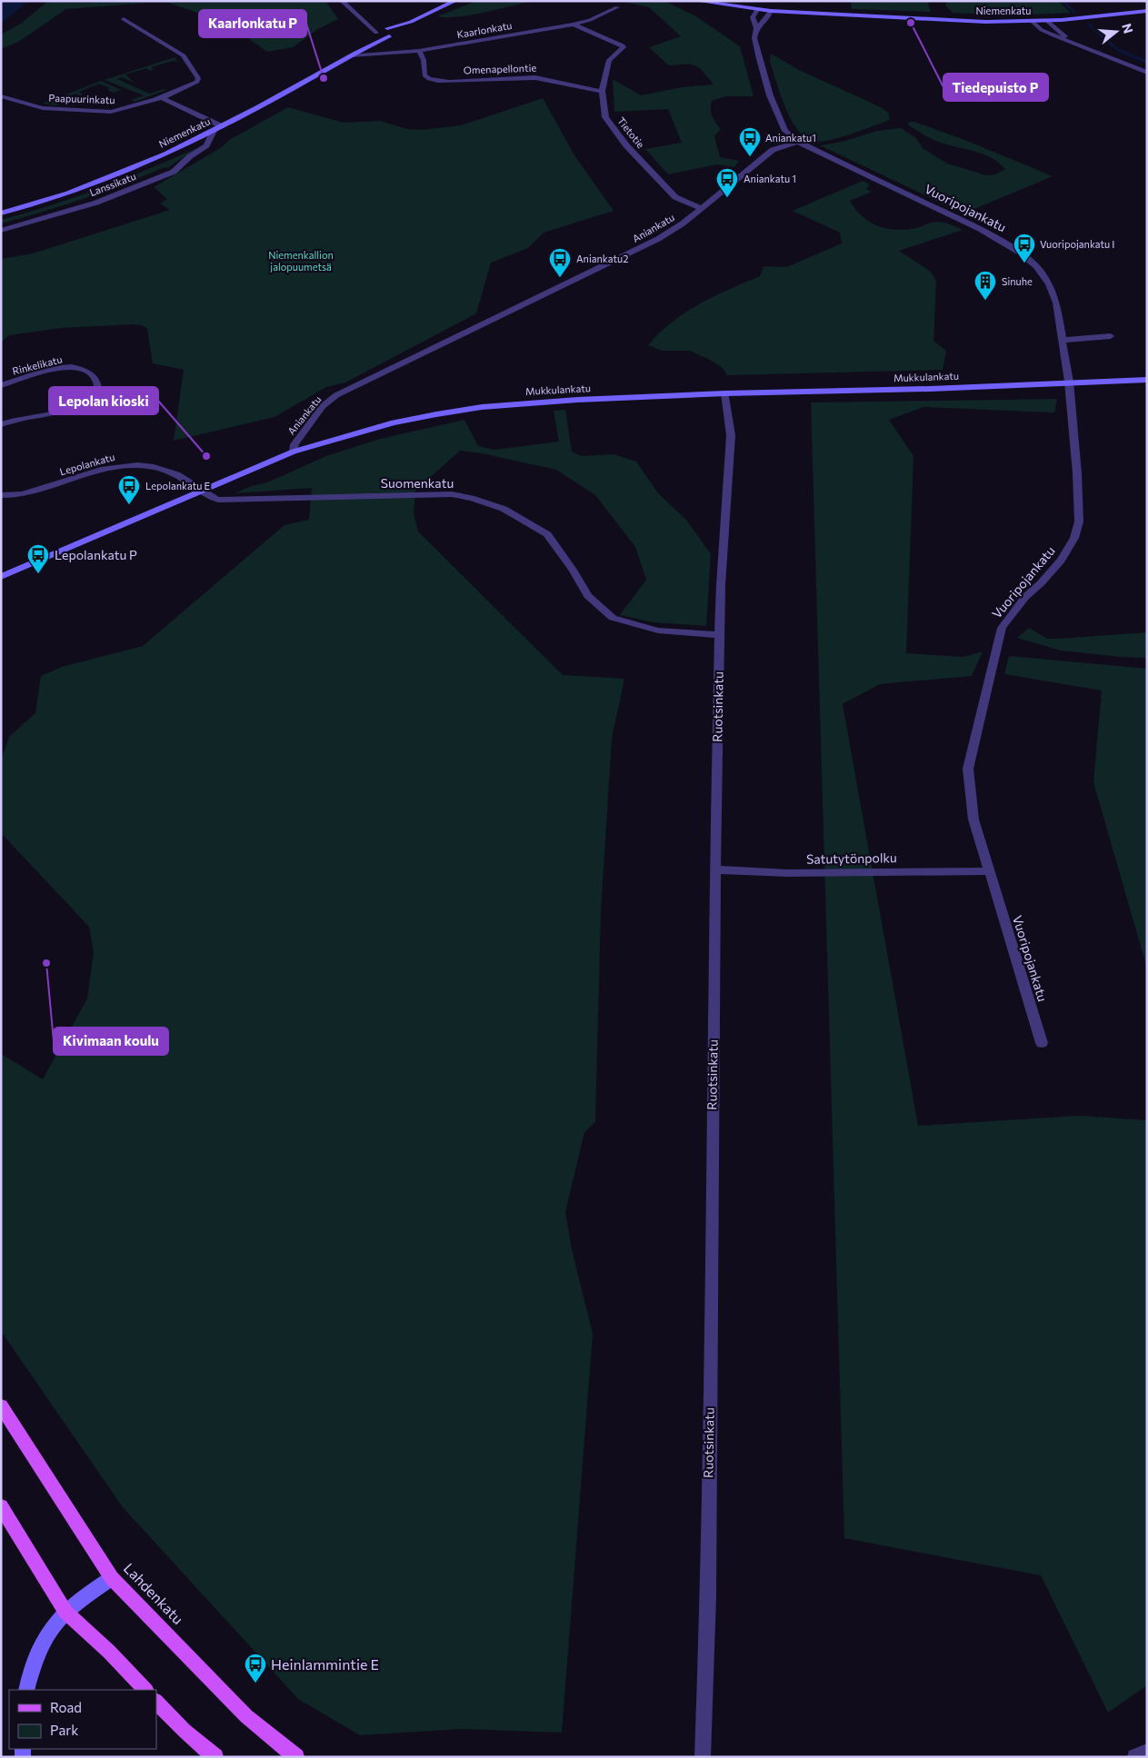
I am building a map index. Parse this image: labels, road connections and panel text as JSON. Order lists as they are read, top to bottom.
{
  "streets": {
    "main road": ["Lahdenkatu"],
    "street": [
      "Niemenkatu",
      "Kaarlonkatu",
      "Omenapellontie",
      "Paapuurinkatu",
      "Tietotie",
      "Lanssikatu",
      "Vuoripojankatu",
      "Aniankatu",
      "Rinkelikatu",
      "Mukkulankatu",
      "Lepolankatu",
      "Suomenkatu",
      "Ruotsinkatu",
      "Satutytönpolku"
    ]
  },
  "crossings": [
    ["Niemenkatu", "Kaarlonkatu"],
    ["Niemenkatu", "Lanssikatu"],
    ["Kaarlonkatu", "Omenapellontie"],
    ["Kaarlonkatu", "Tietotie"],
    ["Omenapellontie", "Tietotie"],
    ["Tietotie", "Aniankatu"],
    ["Vuoripojankatu", "Aniankatu"],
    ["Vuoripojankatu", "Mukkulankatu"],
    ["Vuoripojankatu", "Satutytönpolku"],
    ["Aniankatu", "Mukkulankatu"],
    ["Mukkulankatu", "Lepolankatu"],
    ["Mukkulankatu", "Suomenkatu"],
    ["Mukkulankatu", "Ruotsinkatu"],
    ["Lepolankatu", "Suomenkatu"],
    ["Suomenkatu", "Ruotsinkatu"],
    ["Ruotsinkatu", "Satutytönpolku"]
  ],
  "parks": ["Niemenkallion jalopuumetsä"],
  "places": {
    "other": [
      "Tiedepuisto P",
      "Kaarlonkatu P",
      "Lepolan kioski",
      "Kivimaan koulu"
    ],
    "bus stop": [
      "Aniankatu1",
      "Aniankatu 1",
      "Vuoripojankatu I",
      "Aniankatu2",
      "Lepolankatu E",
      "Lepolankatu P",
      "Heinlammintie E"
    ],
    "building": ["Sinuhe"]
  },
  "legend": ["Road", "Park"],
  "north": "right"
}
